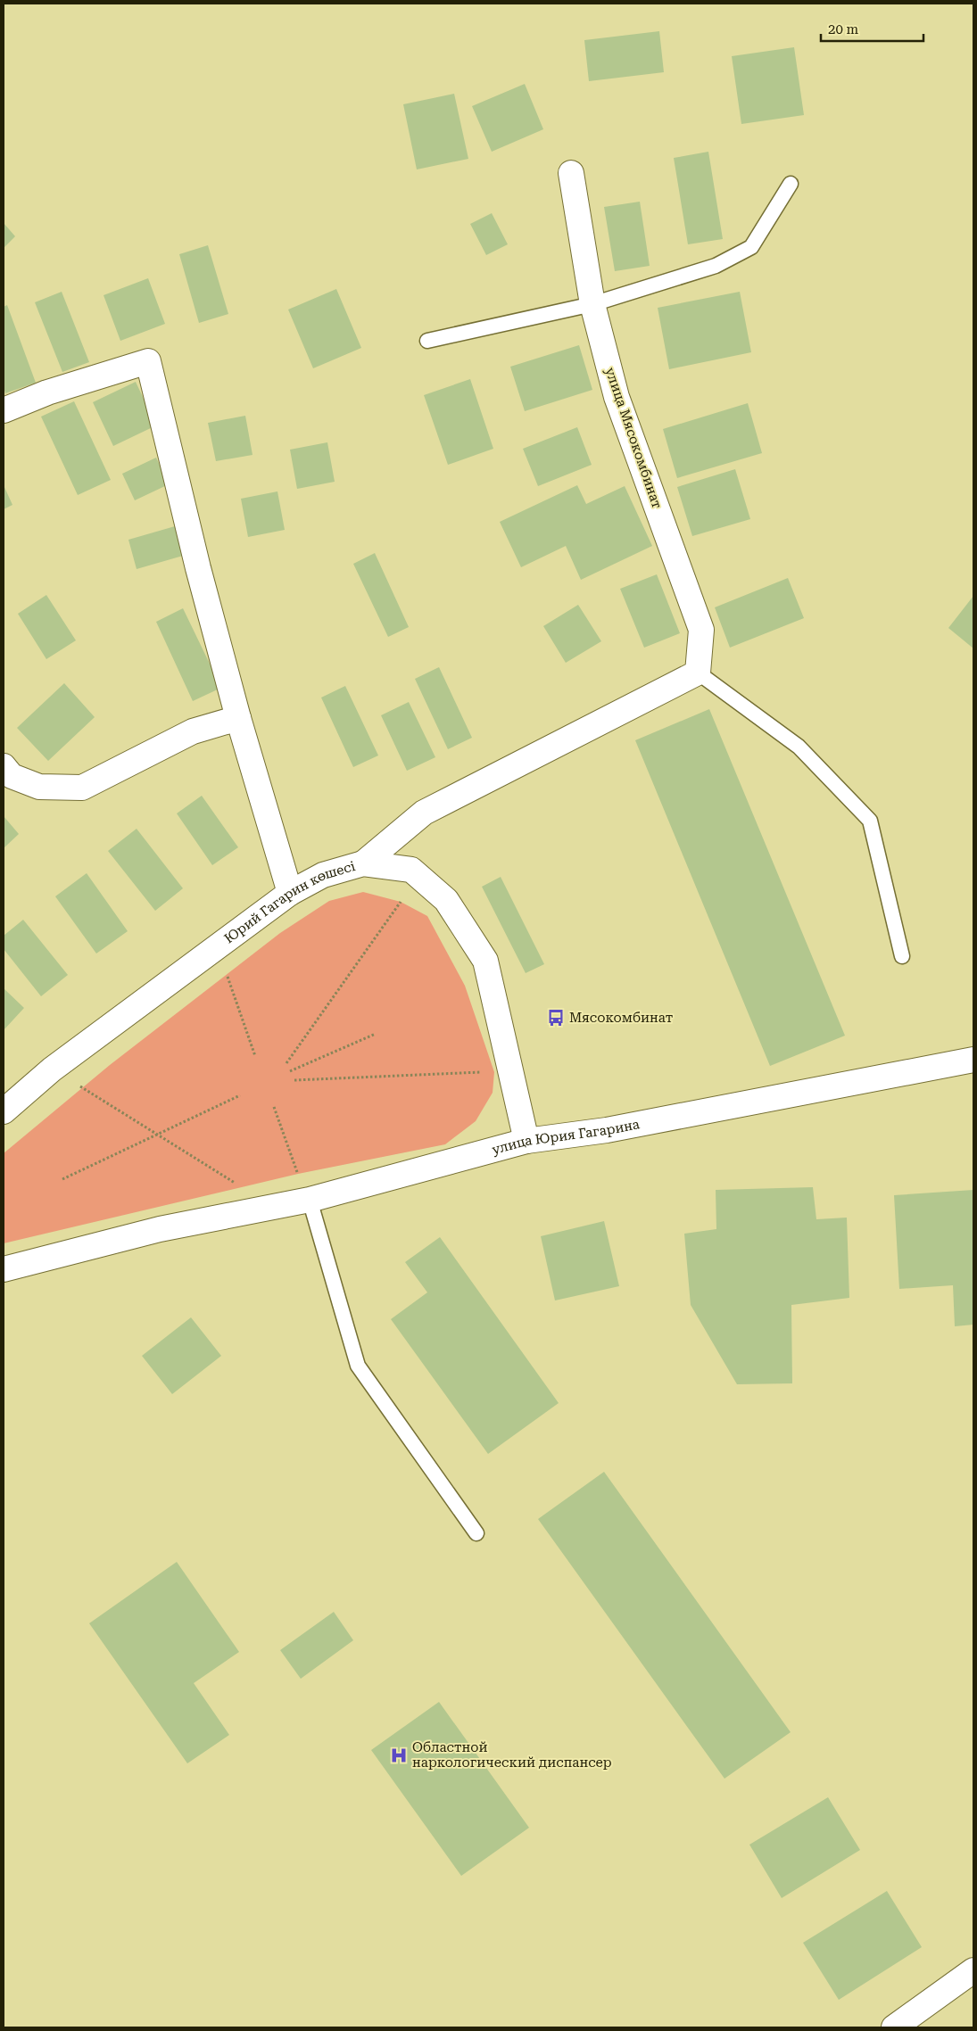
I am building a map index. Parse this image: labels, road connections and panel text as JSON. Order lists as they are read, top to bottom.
{
  "streets": {
    "street": ["улица Мясокомбинат", "Юрий Гагарин көшесі", "улица Юрия Гагарина"]
  },
  "crossings": [
    ["Юрий Гагарин көшесі", "улица Юрия Гагарина"]
  ],
  "places": {
    "bus stop": ["Мясокомбинат"],
    "hospital": ["Областной наркологический диспансер"]
  },
  "scale_bar": "20 m"
}
